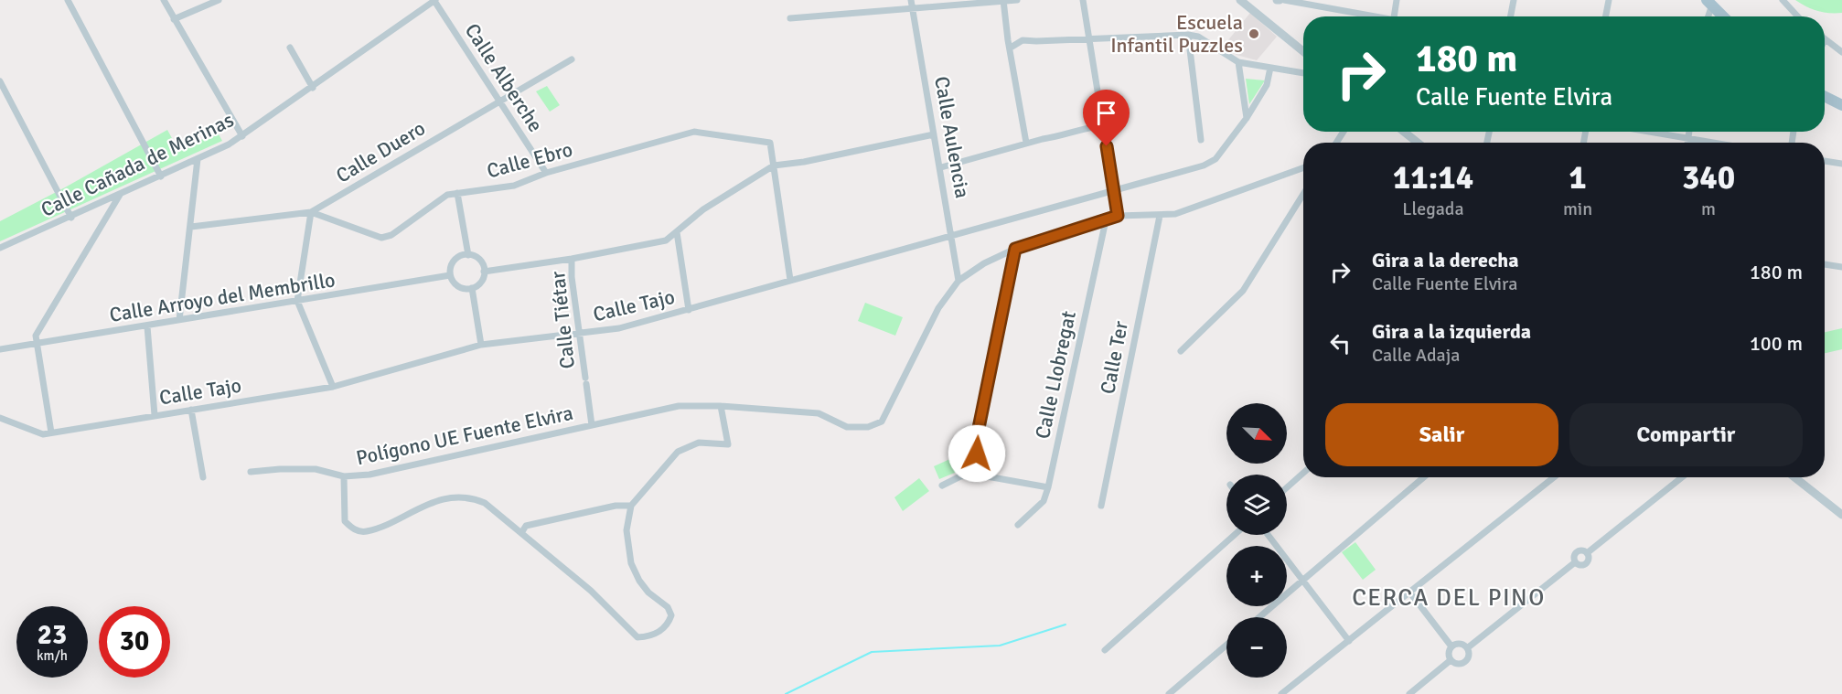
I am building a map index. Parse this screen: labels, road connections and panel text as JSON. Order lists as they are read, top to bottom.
{
  "streets": {
    "street": [
      "Calle Alberche",
      "Calle Aulencia",
      "Calle Duero",
      "Calle Ebro",
      "Calle Cañada de Merinas",
      "Calle Arroyo del Membrillo",
      "Calle Tajo",
      "Calle Tiétar",
      "Calle Ter",
      "Calle Llobregat",
      "Polígono UE Fuente Elvira"
    ]
  },
  "crossings": [
    ["Calle Alberche", "Calle Duero"],
    ["Calle Alberche", "Calle Ebro"],
    ["Calle Alberche", "Calle Cañada de Merinas"],
    ["Calle Aulencia", "Calle Tajo"],
    ["Calle Aulencia", "Polígono UE Fuente Elvira"],
    ["Calle Duero", "Calle Ebro"],
    ["Calle Tajo", "Calle Tiétar"],
    ["Calle Tiétar", "Polígono UE Fuente Elvira"]
  ],
  "districts": ["CERCA DEL PINO"],
  "places": ["Escuela Infantil Puzzles"],
  "north": "bottom right",
  "page": {
    "turn": ["180 m", "Calle Fuente Elvira"],
    "eta": [
      "11:14",
      "Llegada",
      "1",
      "min",
      "340",
      "m"
    ],
    "list": [
      {
        "name": "Gira a la derecha",
        "note": "Calle Fuente Elvira",
        "value": "180 m"
      },
      {
        "name": "Gira a la izquierda",
        "note": "Calle Adaja",
        "value": "100 m"
      }
    ],
    "buttons": ["Salir", "Compartir"],
    "map_buttons": ["+", "−"],
    "speed": "23 km/h",
    "limit": "30"
  }
}
